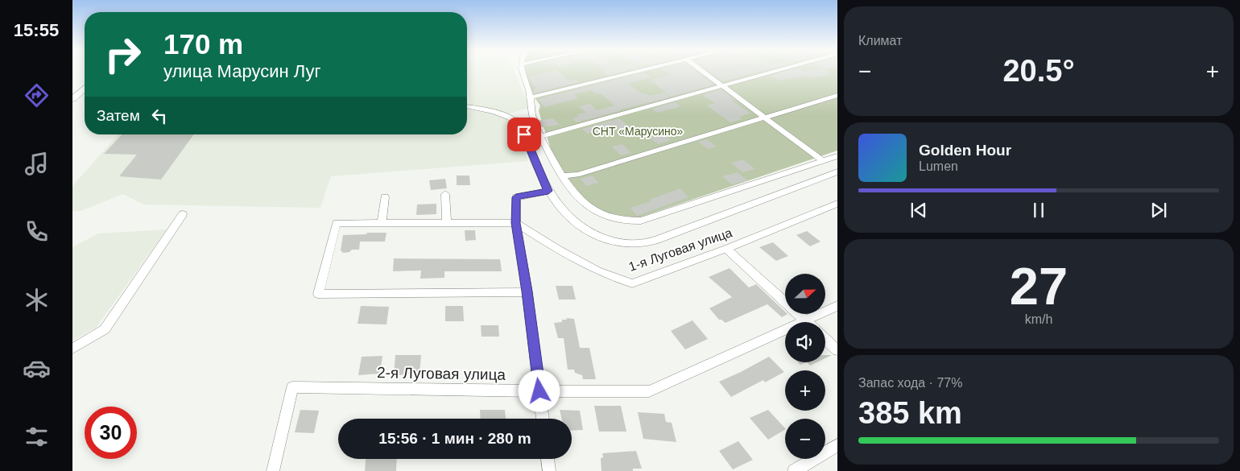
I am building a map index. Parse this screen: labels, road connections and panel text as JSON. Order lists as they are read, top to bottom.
{
  "streets": {
    "street": ["1-я Луговая улица", "2-я Луговая улица"]
  },
  "parks": ["СНТ «Марусино»"],
  "north": "right",
  "page": {
    "tabs": "15:55",
    "tile": [
      "Климат",
      ["27", "km/h"],
      ["Запас хода · 77%", "385 km"]
    ],
    "turn": ["170 m", "улица Марусин Луг"],
    "heat": ["−", "20.5°", "+"],
    "then": "Затем",
    "song": ["Golden Hour", "Lumen"],
    "map_buttons": ["+", "−"],
    "limit": "30",
    "trip": "15:56 · 1 мин · 280 m"
  }
}
